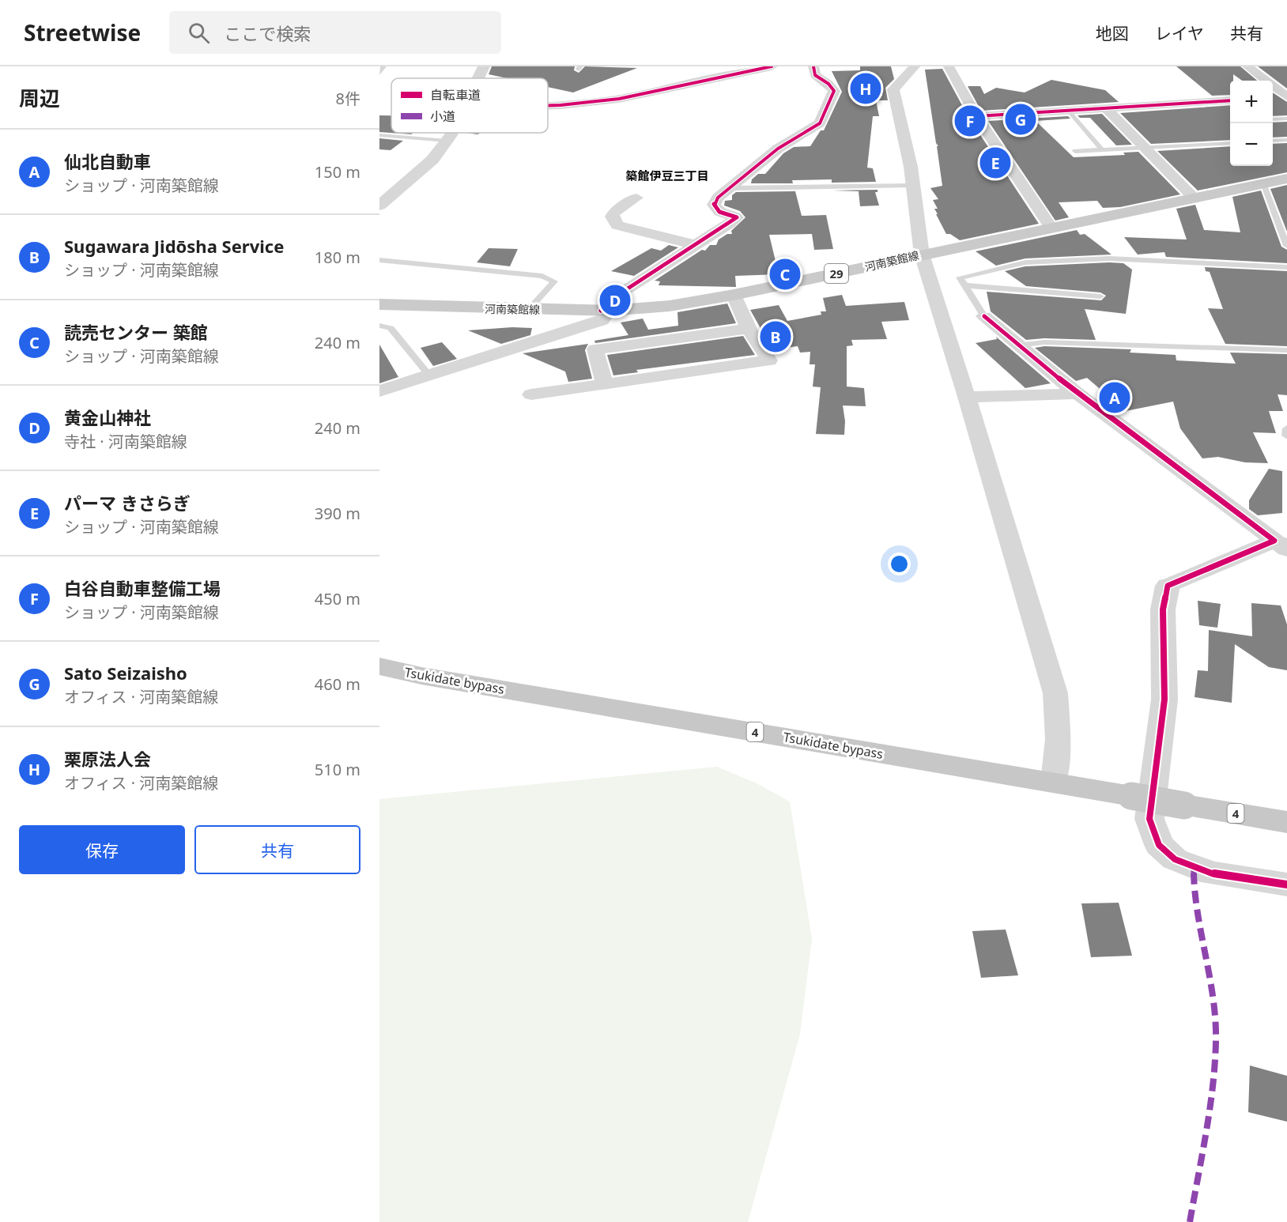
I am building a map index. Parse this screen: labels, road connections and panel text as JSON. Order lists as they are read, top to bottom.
{
  "streets": {
    "highway": ["Tsukidate bypass", "4"],
    "main road": ["河南築館線", "29"]
  },
  "districts": ["築館伊豆三丁目"],
  "legend": ["自転車道", "小道"],
  "page": {
    "header": "Streetwise",
    "search": "ここで検索",
    "nav": ["地図", "レイヤ", "共有"],
    "heading": ["周辺", "8件"],
    "pins": [
      "H",
      "G",
      "F",
      "E",
      "C",
      "D",
      "B",
      "A"
    ],
    "map_buttons": ["+", "−"],
    "list": [
      {
        "mark": "A",
        "name": "仙北自動車",
        "note": "ショップ · 河南築館線",
        "value": "150 m"
      },
      {
        "mark": "B",
        "name": "Sugawara Jidōsha Service",
        "note": "ショップ · 河南築館線",
        "value": "180 m"
      },
      {
        "mark": "C",
        "name": "読売センター 築館",
        "note": "ショップ · 河南築館線",
        "value": "240 m"
      },
      {
        "mark": "D",
        "name": "黄金山神社",
        "note": "寺社 · 河南築館線",
        "value": "240 m"
      },
      {
        "mark": "E",
        "name": "パーマ きさらぎ",
        "note": "ショップ · 河南築館線",
        "value": "390 m"
      },
      {
        "mark": "F",
        "name": "白谷自動車整備工場",
        "note": "ショップ · 河南築館線",
        "value": "450 m"
      },
      {
        "mark": "G",
        "name": "Sato Seizaisho",
        "note": "オフィス · 河南築館線",
        "value": "460 m"
      },
      {
        "mark": "H",
        "name": "栗原法人会",
        "note": "オフィス · 河南築館線",
        "value": "510 m"
      }
    ],
    "buttons": ["保存", "共有"]
  }
}
